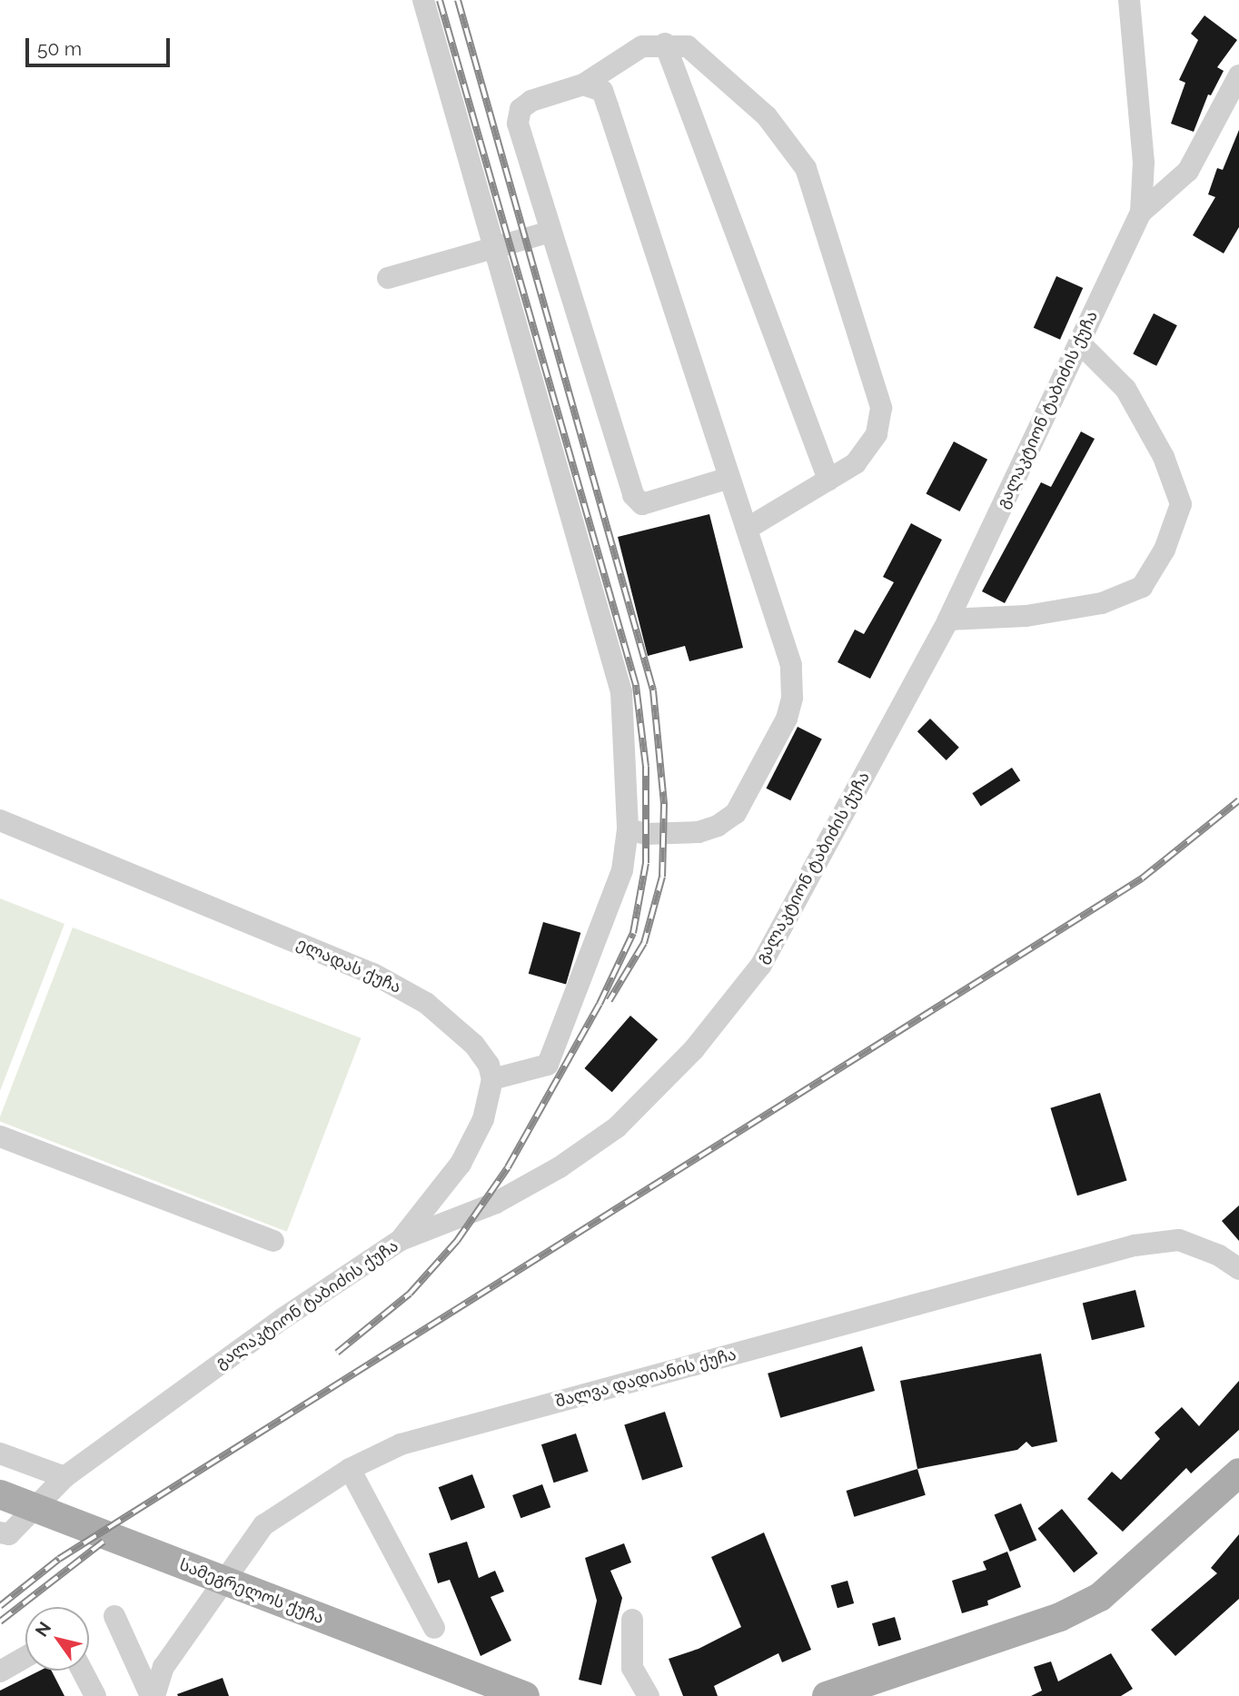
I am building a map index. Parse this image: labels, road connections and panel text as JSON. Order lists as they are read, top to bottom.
{
  "streets": {
    "main road": ["სამეგრელოს ქუჩა"],
    "street": ["გალაკტიონ ტაბიძის ქუჩა", "ელადას ქუჩა", "შალვა დადიანის ქუჩა"]
  },
  "scale_bar": "50 m",
  "north": "top left"
}
